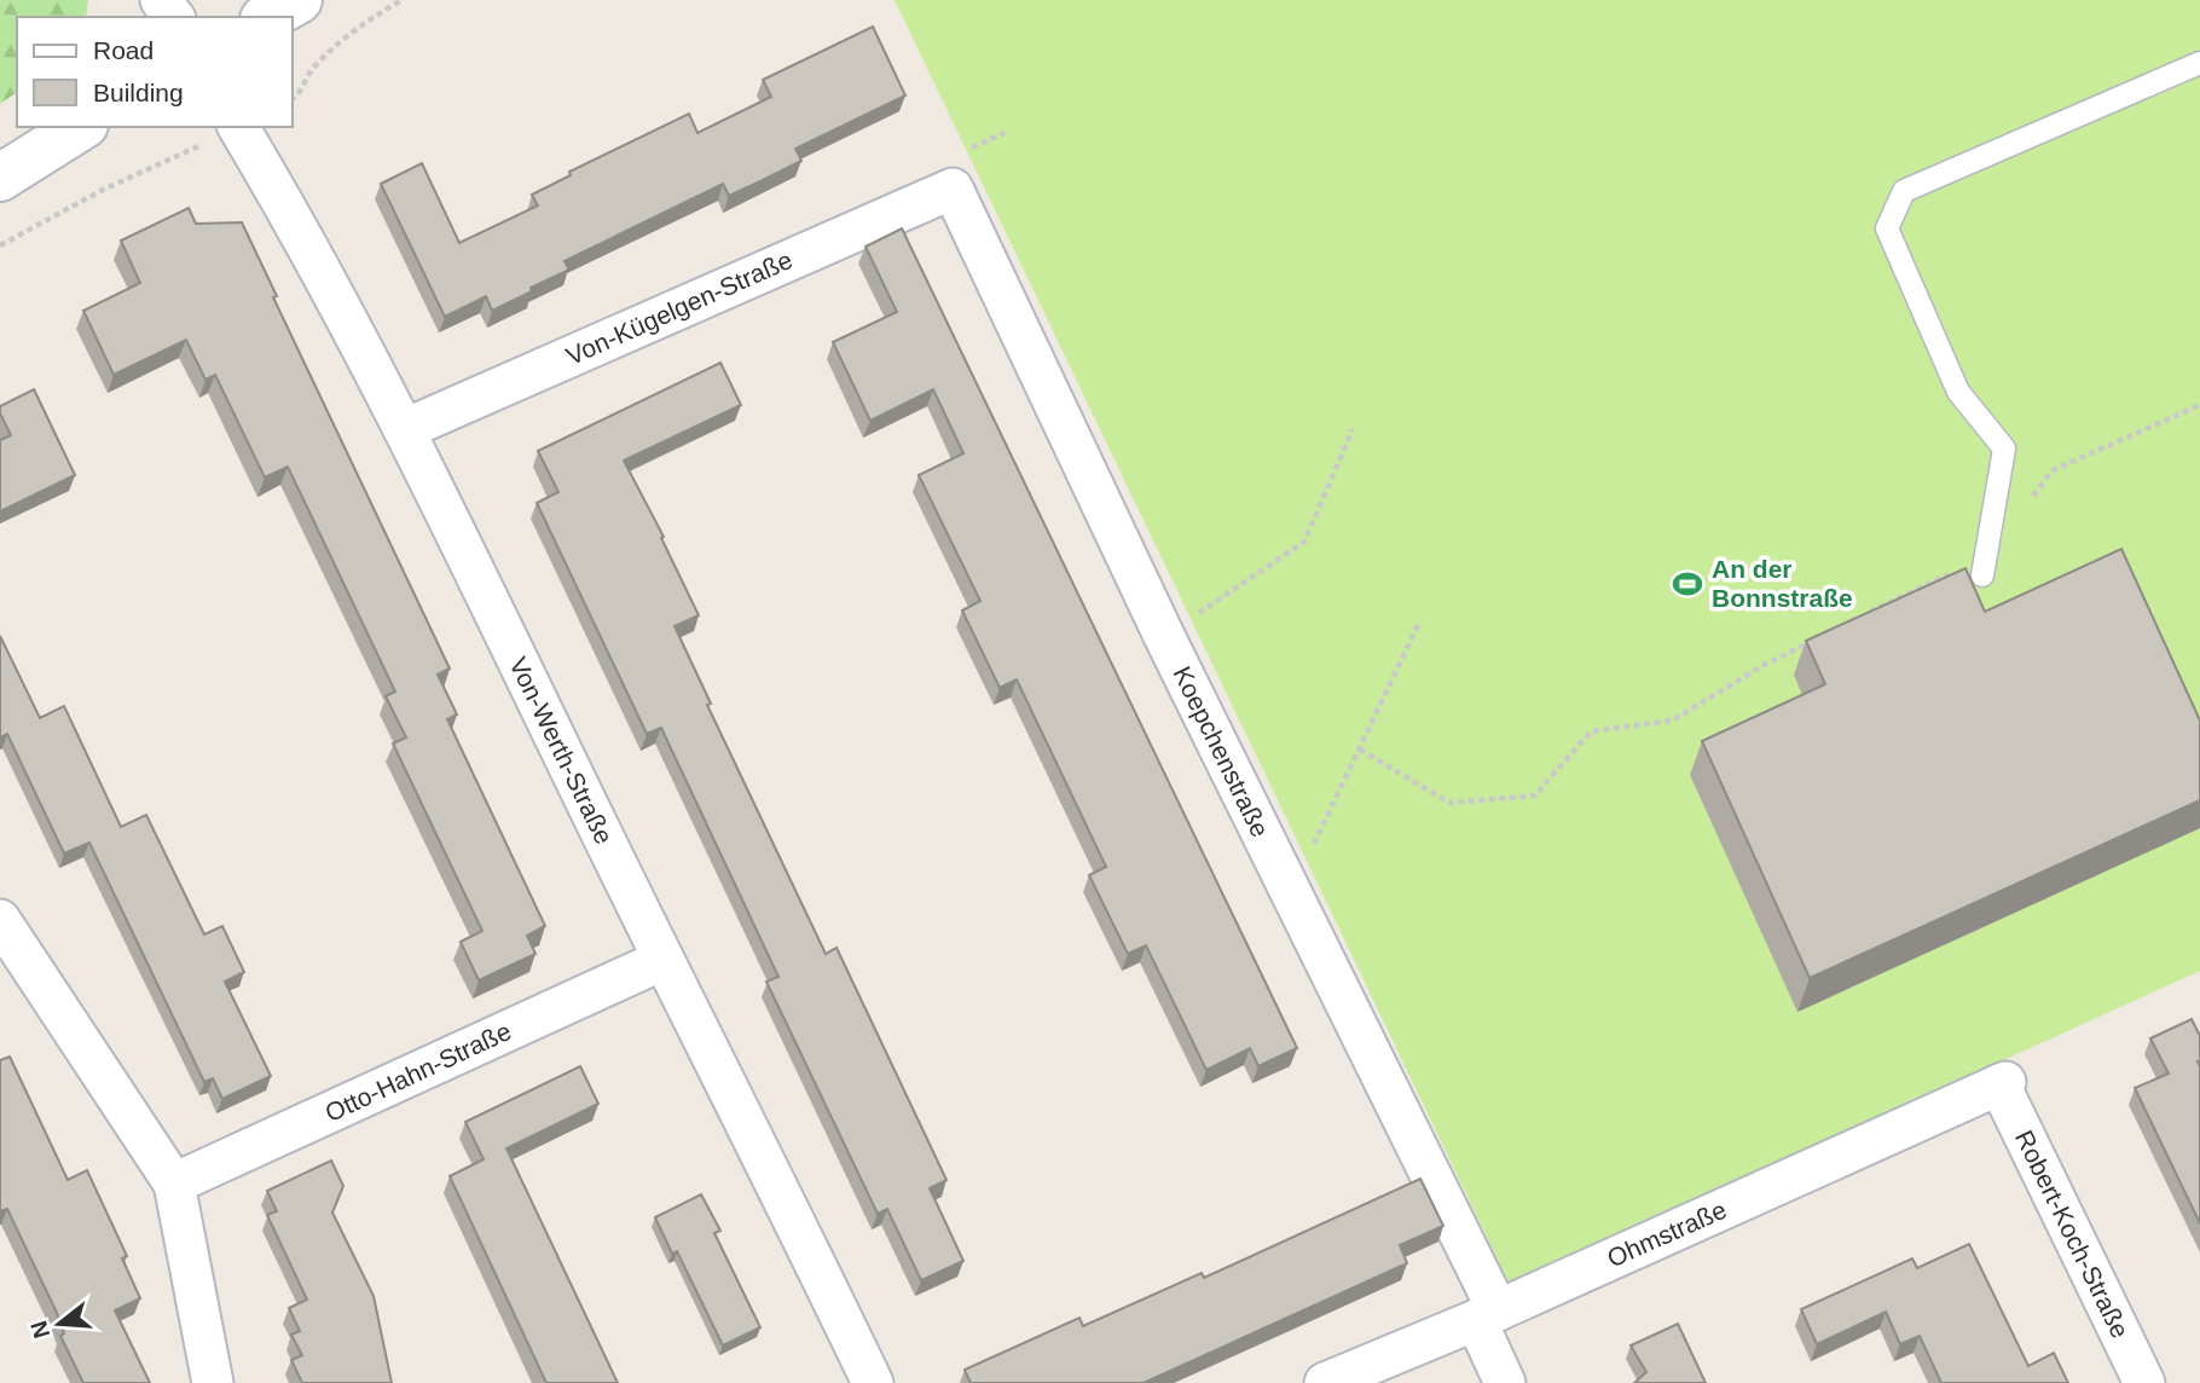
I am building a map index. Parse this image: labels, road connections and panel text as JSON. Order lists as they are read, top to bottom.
{
  "streets": {
    "street": [
      "Von-Kügelgen-Straße",
      "Von-Werth-Straße",
      "Koepchenstraße",
      "Otto-Hahn-Straße",
      "Ohmstraße",
      "Robert-Koch-Straße"
    ]
  },
  "crossings": [
    ["Von-Kügelgen-Straße", "Von-Werth-Straße"],
    ["Von-Kügelgen-Straße", "Koepchenstraße"],
    ["Von-Werth-Straße", "Otto-Hahn-Straße"],
    ["Koepchenstraße", "Ohmstraße"],
    ["Ohmstraße", "Robert-Koch-Straße"]
  ],
  "places": {
    "sports": ["An der Bonnstraße"]
  },
  "legend": ["Road", "Building"],
  "north": "left"
}
